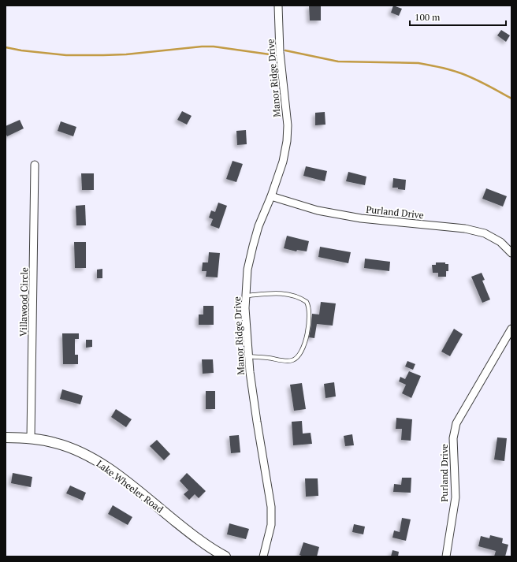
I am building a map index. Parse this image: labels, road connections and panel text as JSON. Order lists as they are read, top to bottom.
{
  "streets": {
    "street": [
      "Manor Ridge Drive",
      "Purland Drive",
      "Villawood Circle",
      "Lake Wheeler Road"
    ]
  },
  "crossings": [
    ["Manor Ridge Drive", "Purland Drive"],
    ["Villawood Circle", "Lake Wheeler Road"]
  ],
  "scale_bar": "100 m"
}
